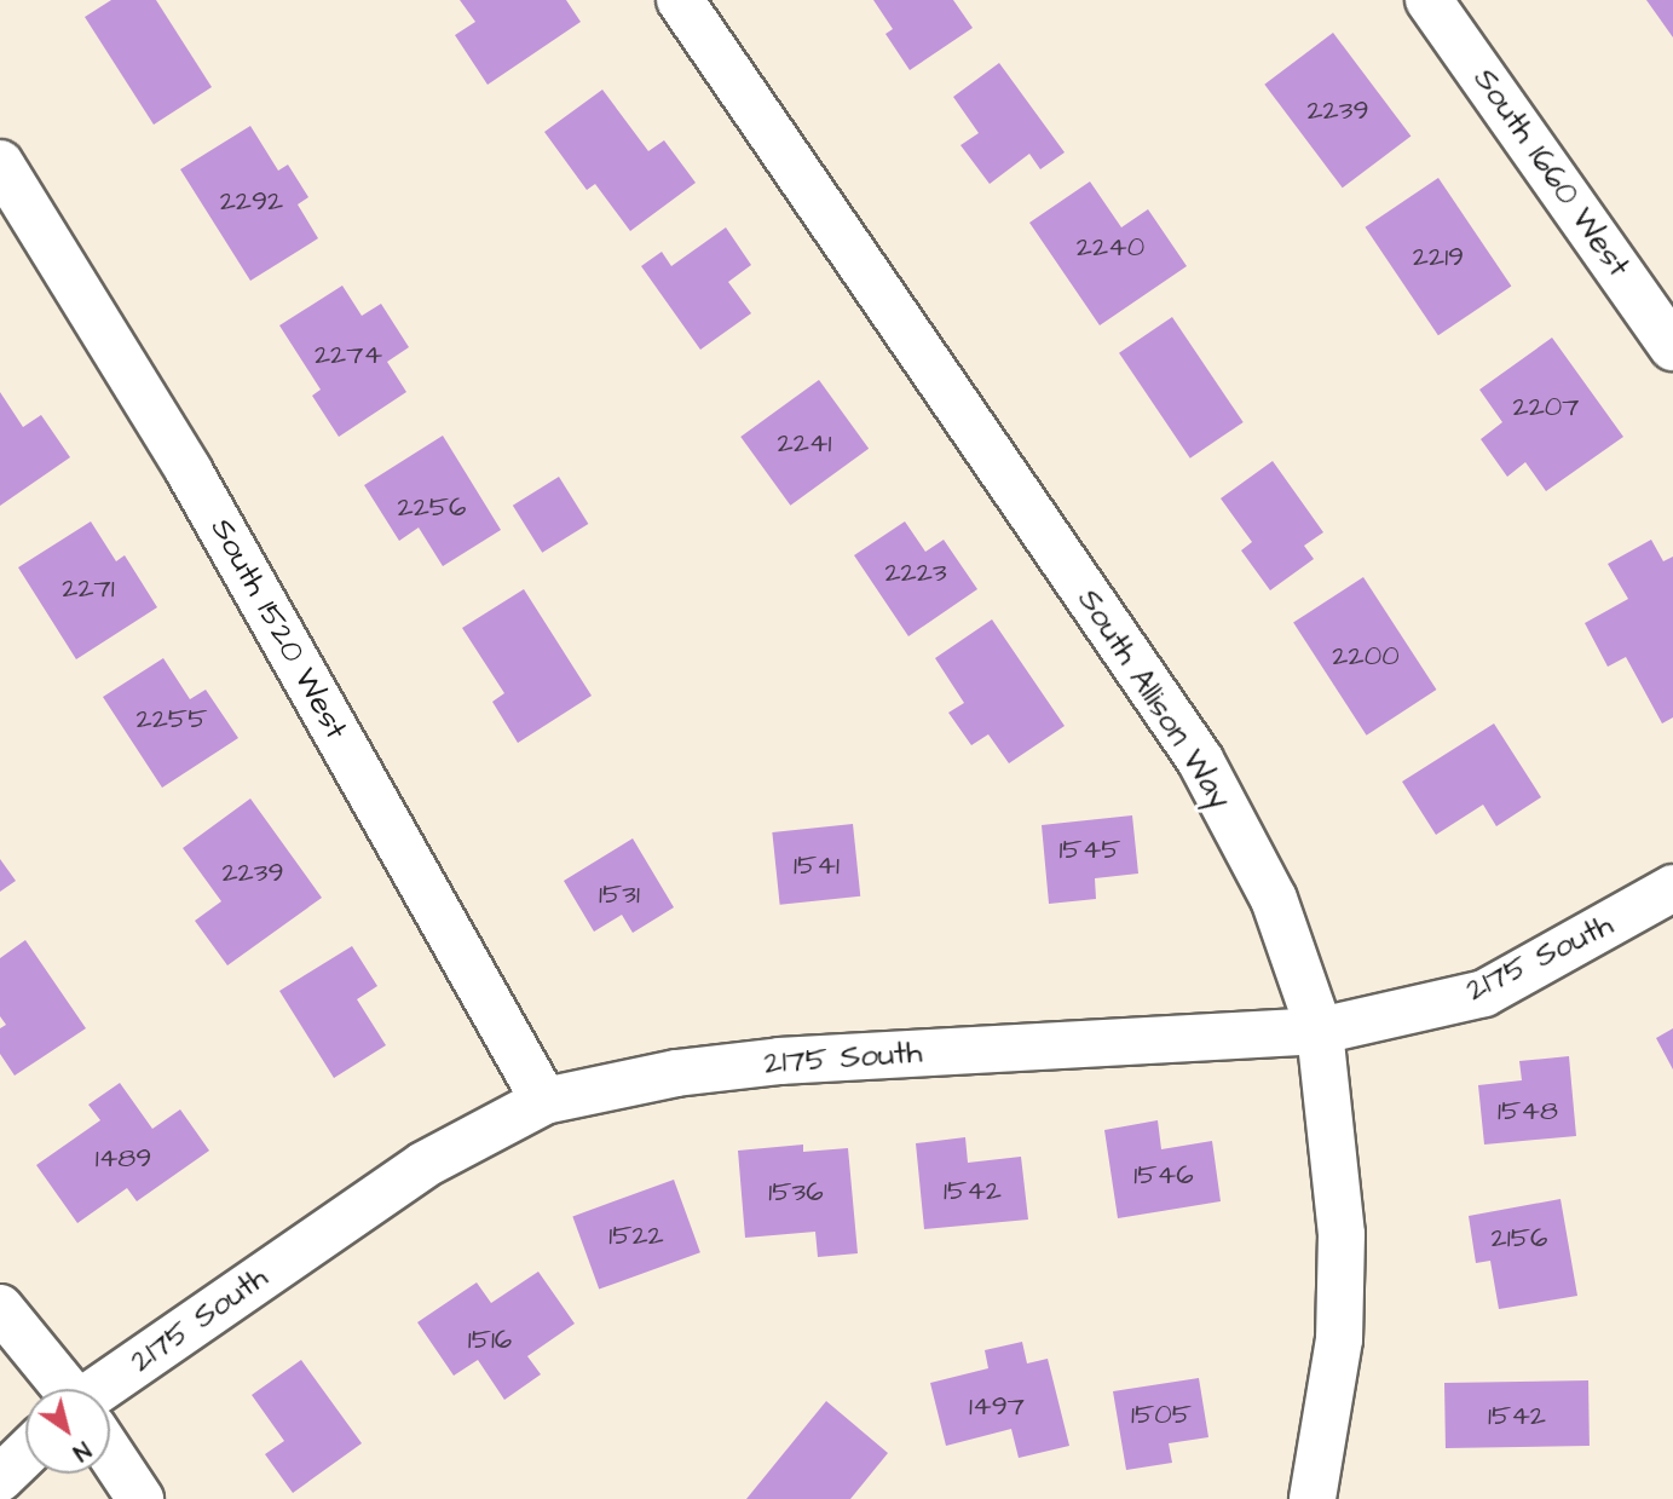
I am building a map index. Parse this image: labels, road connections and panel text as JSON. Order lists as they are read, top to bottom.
{
  "streets": {
    "street": [
      "South 1660 West",
      "South 1520 West",
      "South Allison Way",
      "2175 South"
    ]
  },
  "crossings": [
    ["South 1520 West", "2175 South"],
    ["South Allison Way", "2175 South"]
  ],
  "house_numbers": [
    "2239",
    "2292",
    "2240",
    "2219",
    "2274",
    "2207",
    "2241",
    "2256",
    "2223",
    "2271",
    "2200",
    "2255",
    "1545",
    "1541",
    "2239",
    "1531",
    "1548",
    "1489",
    "1546",
    "1542",
    "1536",
    "1522",
    "2156",
    "1516",
    "1497",
    "1505",
    "1542"
  ],
  "north": "bottom right"
}
